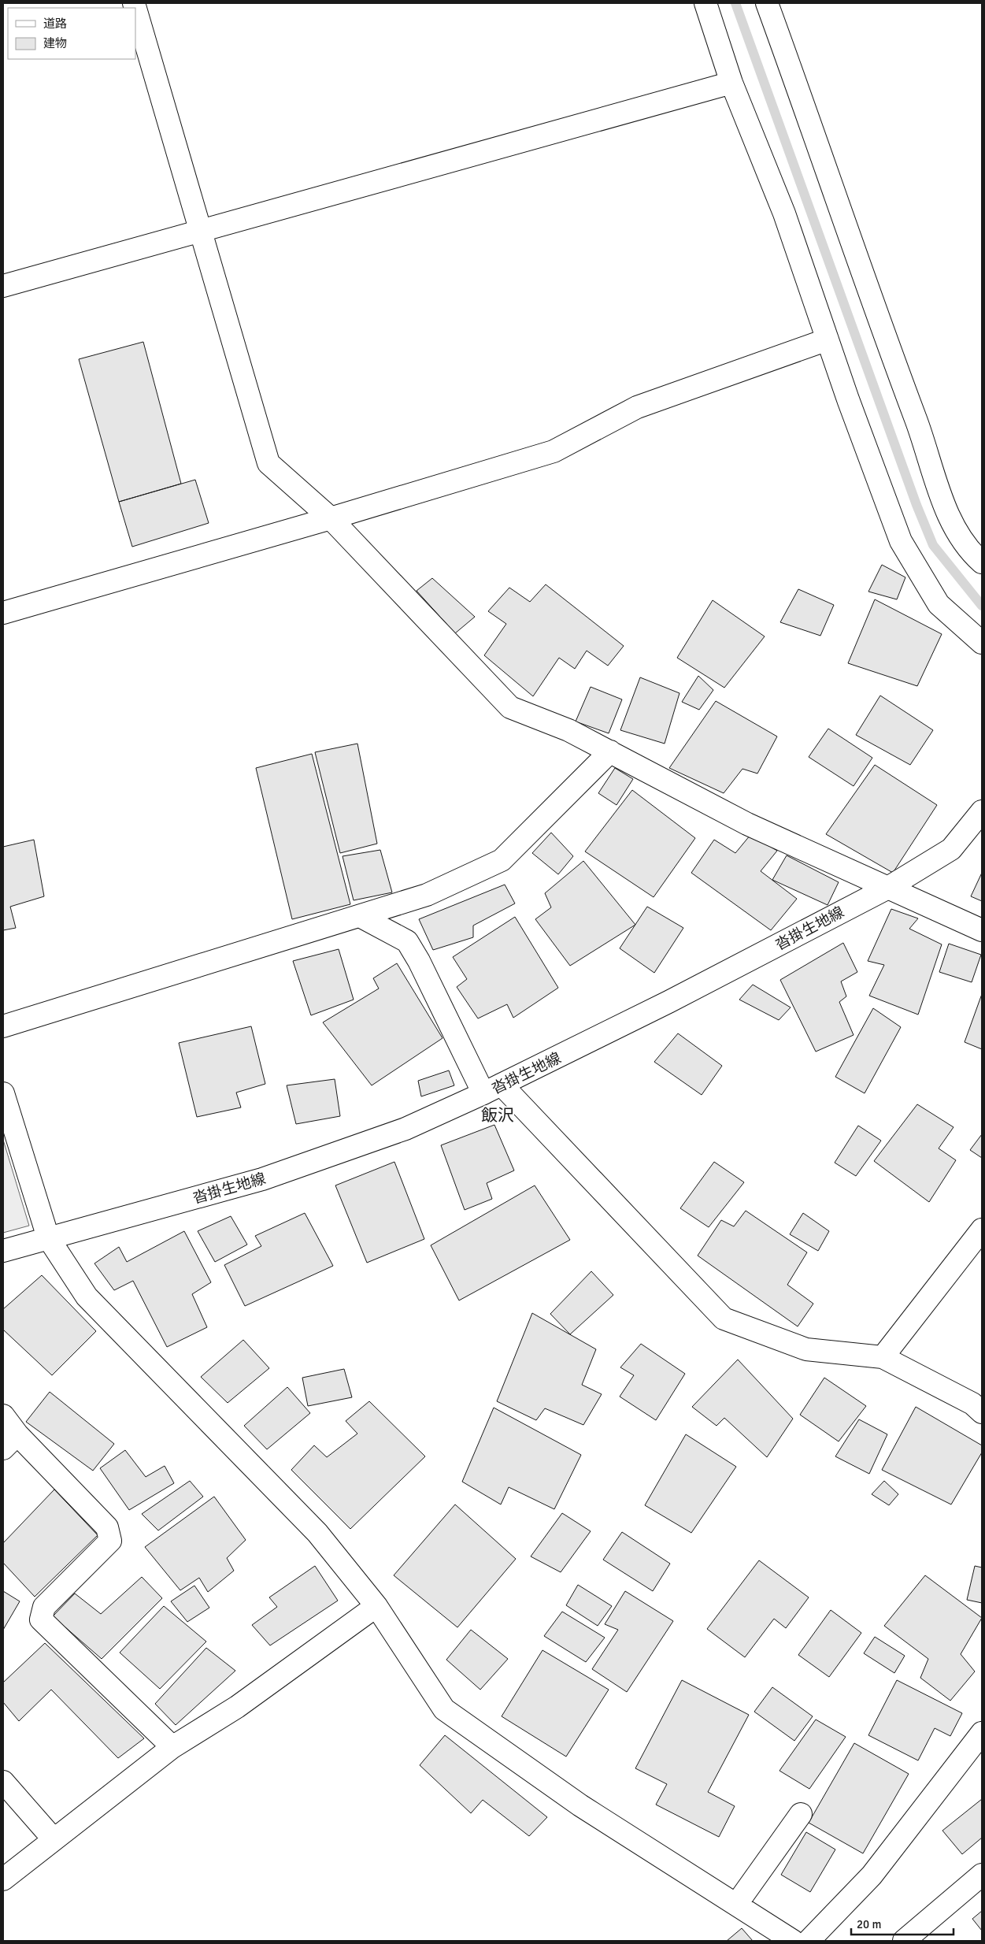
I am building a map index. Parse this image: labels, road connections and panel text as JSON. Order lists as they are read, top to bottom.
{
  "streets": {
    "street": ["沓掛生地線"]
  },
  "districts": ["飯沢"],
  "legend": ["道路", "建物"],
  "scale_bar": "20 m"
}
